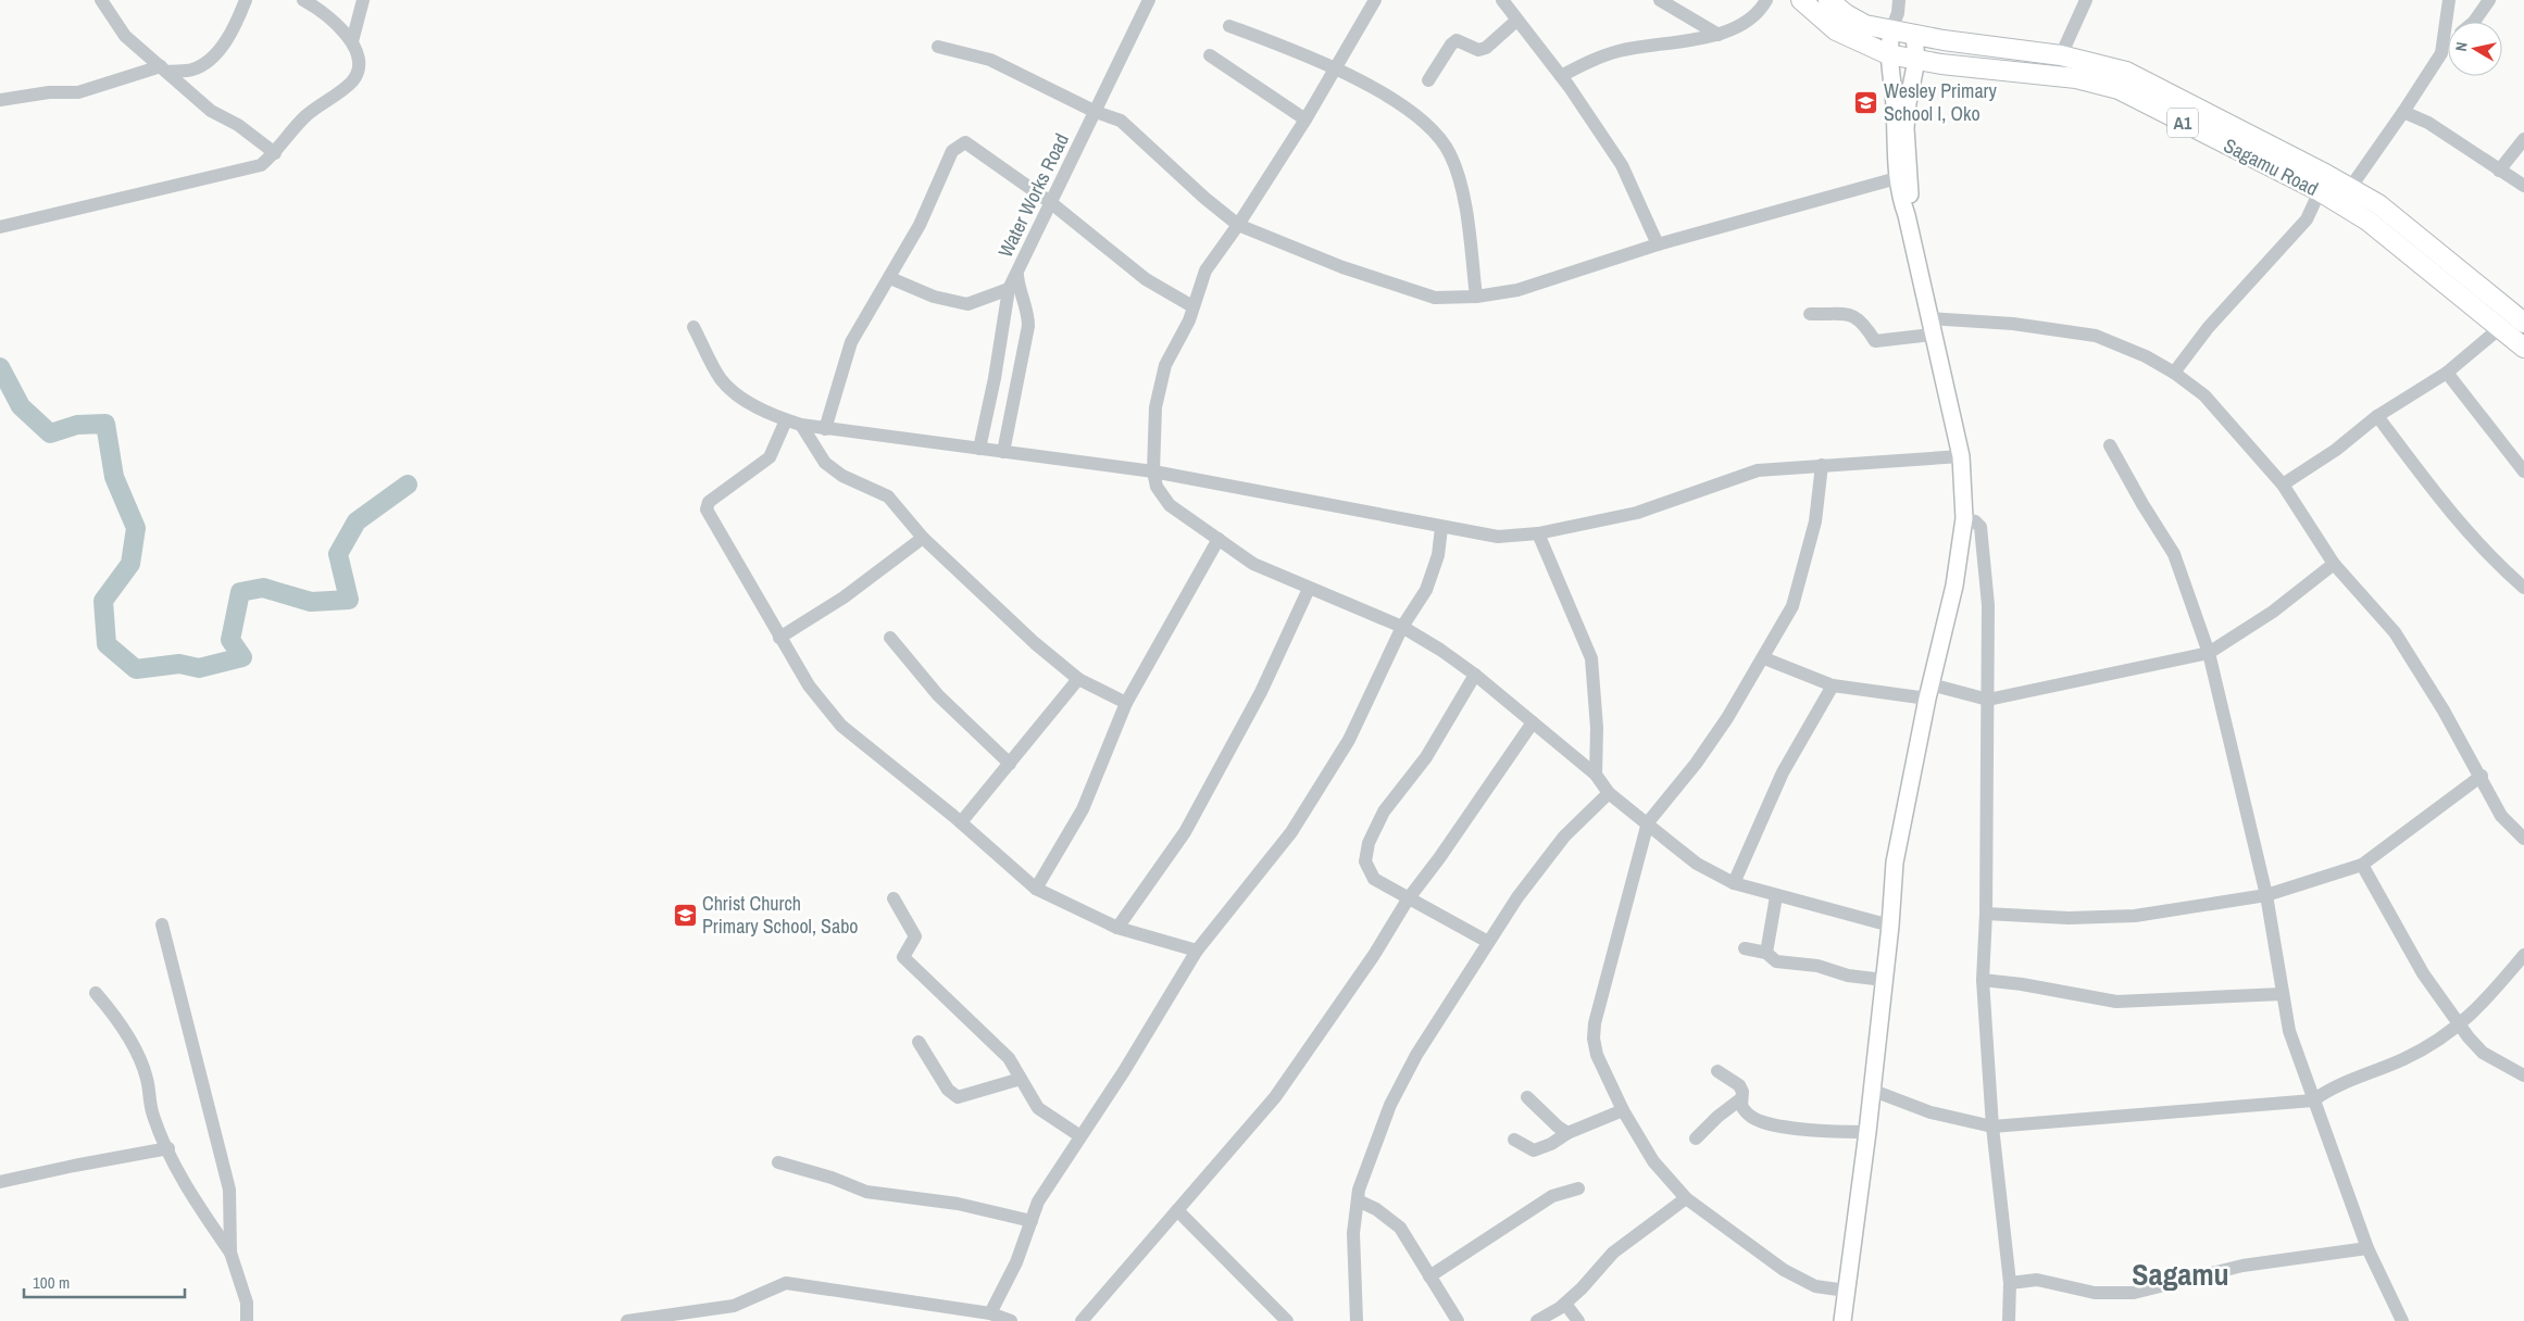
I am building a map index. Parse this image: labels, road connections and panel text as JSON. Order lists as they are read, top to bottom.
{
  "streets": {
    "highway": ["A1", "Sagamu Road"],
    "street": ["Water Works Road"]
  },
  "districts": ["Sagamu"],
  "places": {
    "school or university": ["Wesley Primary School I, Oko", "Christ Church Primary School, Sabo"]
  },
  "scale_bar": "100 m",
  "north": "left"
}
